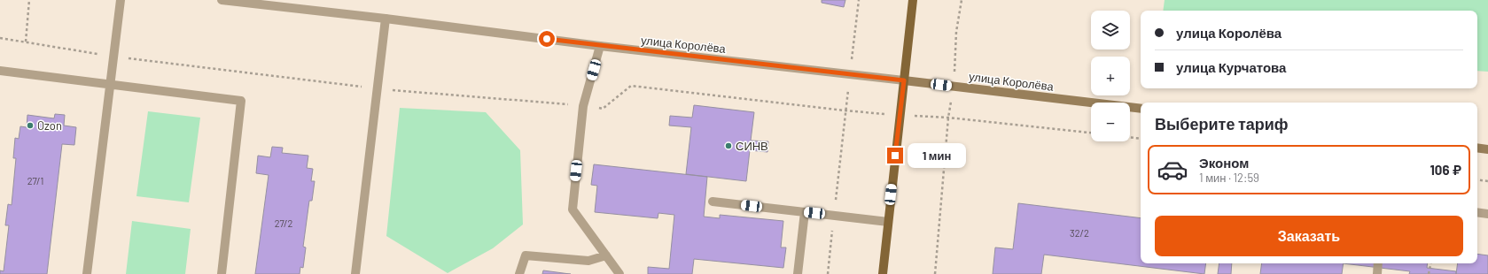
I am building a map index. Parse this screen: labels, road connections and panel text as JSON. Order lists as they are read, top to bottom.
{
  "streets": {
    "main road": ["улица Королёва"]
  },
  "places": ["Ozon", "СИНВ"],
  "house_numbers": ["27/1", "27/2", "32/2"],
  "page": {
    "map_buttons": ["+", "−"],
    "banner": ["улица Королёва", "улица Курчатова"],
    "heading": "Выберите тариф",
    "bubble": "1 мин",
    "list": [
      {
        "name": "Эконом",
        "note": "1 мин · 12:59",
        "value": "106 ₽"
      }
    ],
    "buttons": "Заказать"
  }
}
